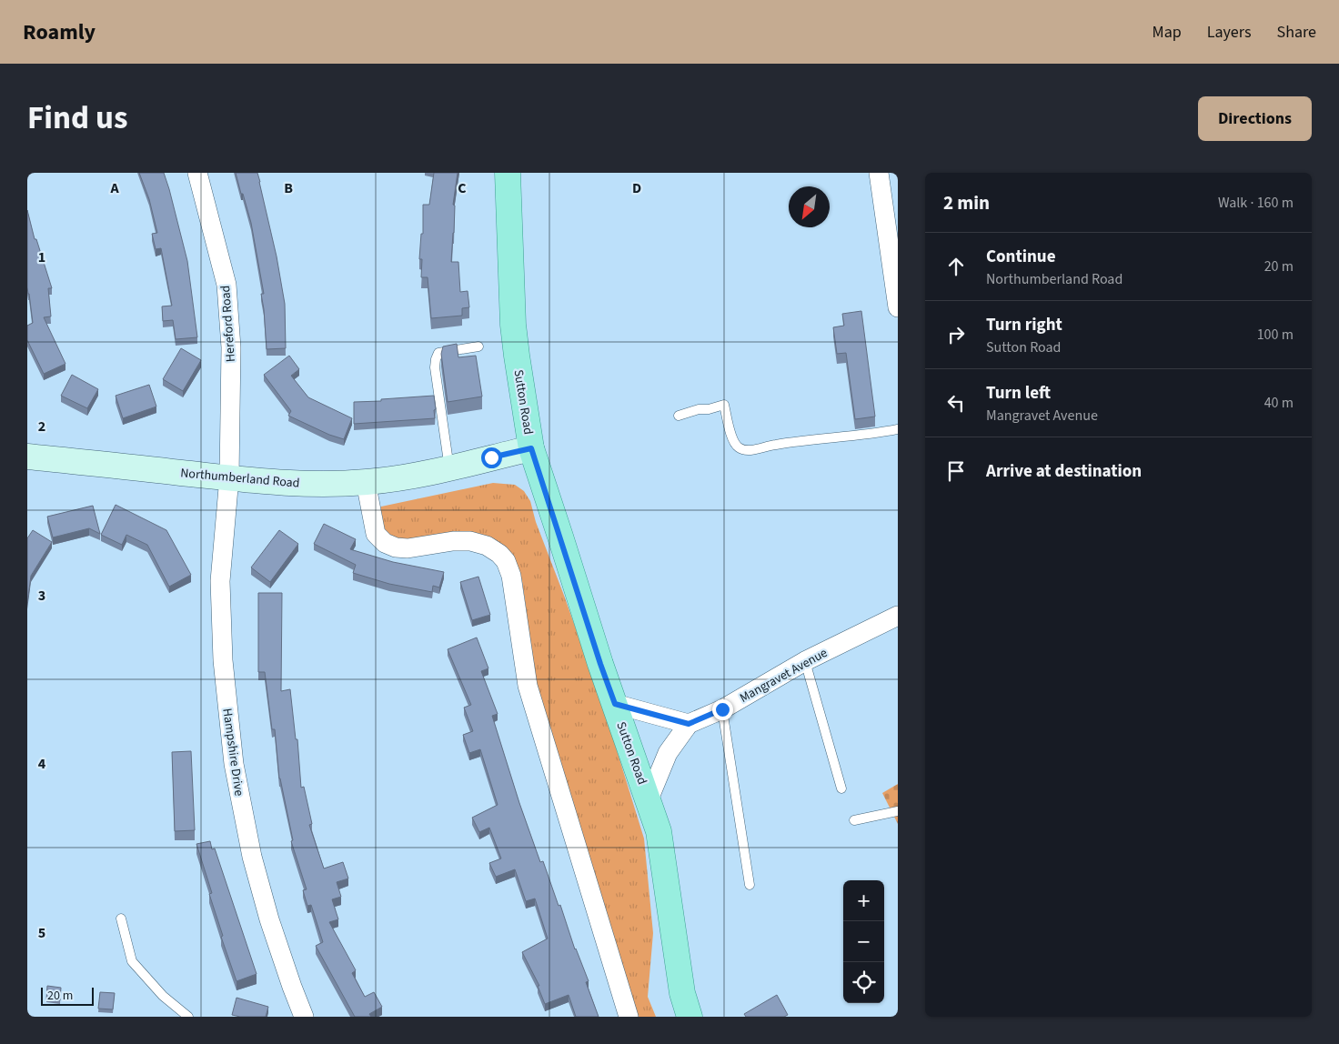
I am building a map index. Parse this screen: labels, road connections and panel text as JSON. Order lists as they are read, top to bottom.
{
  "streets": {
    "main road": ["Sutton Road"],
    "street": [
      "Hereford Road",
      "Northumberland Road",
      "Mangravet Avenue",
      "Hampshire Drive"
    ]
  },
  "crossings": [
    ["Hereford Road", "Northumberland Road"],
    ["Hereford Road", "Hampshire Drive"],
    ["Sutton Road", "Northumberland Road"],
    ["Northumberland Road", "Hampshire Drive"]
  ],
  "scale_bar": "20 m",
  "north": "bottom left",
  "page": {
    "header": "Roamly",
    "nav": ["Map", "Layers", "Share"],
    "title": "Find us",
    "buttons": "Directions",
    "heading": ["2 min", "Walk · 160 m"],
    "list": [
      ["Continue", "Northumberland Road", "20 m"],
      ["Turn right", "Sutton Road", "100 m"],
      ["Turn left", "Mangravet Avenue", "40 m"],
      "Arrive at destination"
    ],
    "map_buttons": ["+", "−"],
    "scale": "20 m"
  },
  "grid": {
    "columns": [
      "A",
      "B",
      "C",
      "D"
    ],
    "rows": [
      "1",
      "2",
      "3",
      "4",
      "5"
    ]
  }
}
